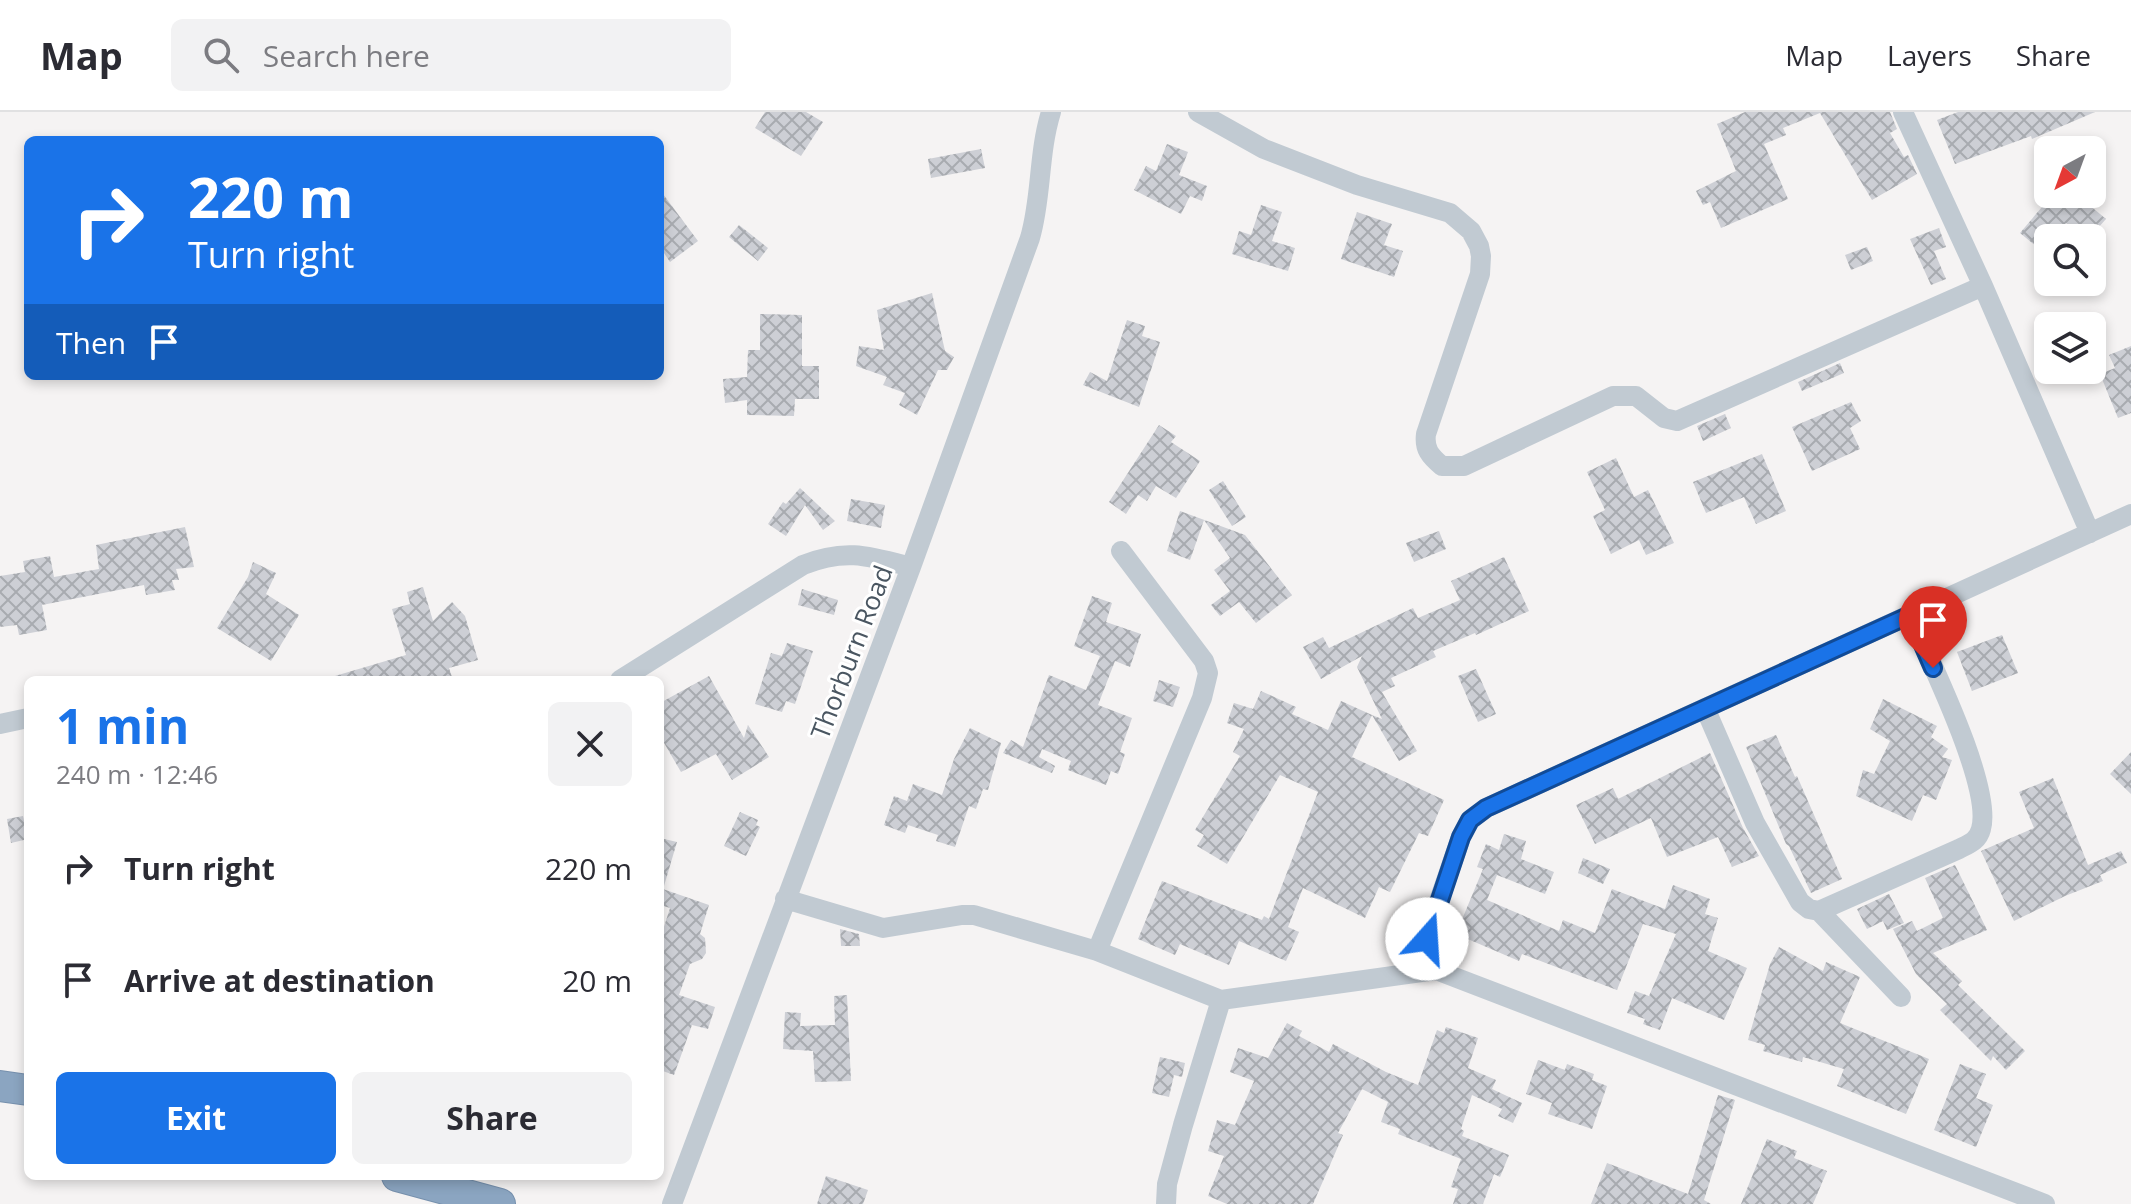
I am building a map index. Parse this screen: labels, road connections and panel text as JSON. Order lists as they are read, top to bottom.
{
  "streets": {
    "street": ["Thorburn Road"]
  },
  "north": "bottom left",
  "page": {
    "header": "Map",
    "search": "Search here",
    "nav": ["Map", "Layers", "Share"],
    "turn": ["220 m", "Turn right"],
    "then": "Then",
    "heading": ["1 min", "240 m · 12:46"],
    "list": [
      {
        "name": "Turn right",
        "value": "220 m"
      },
      {
        "name": "Arrive at destination",
        "value": "20 m"
      }
    ],
    "buttons": ["Exit", "Share"]
  }
}
